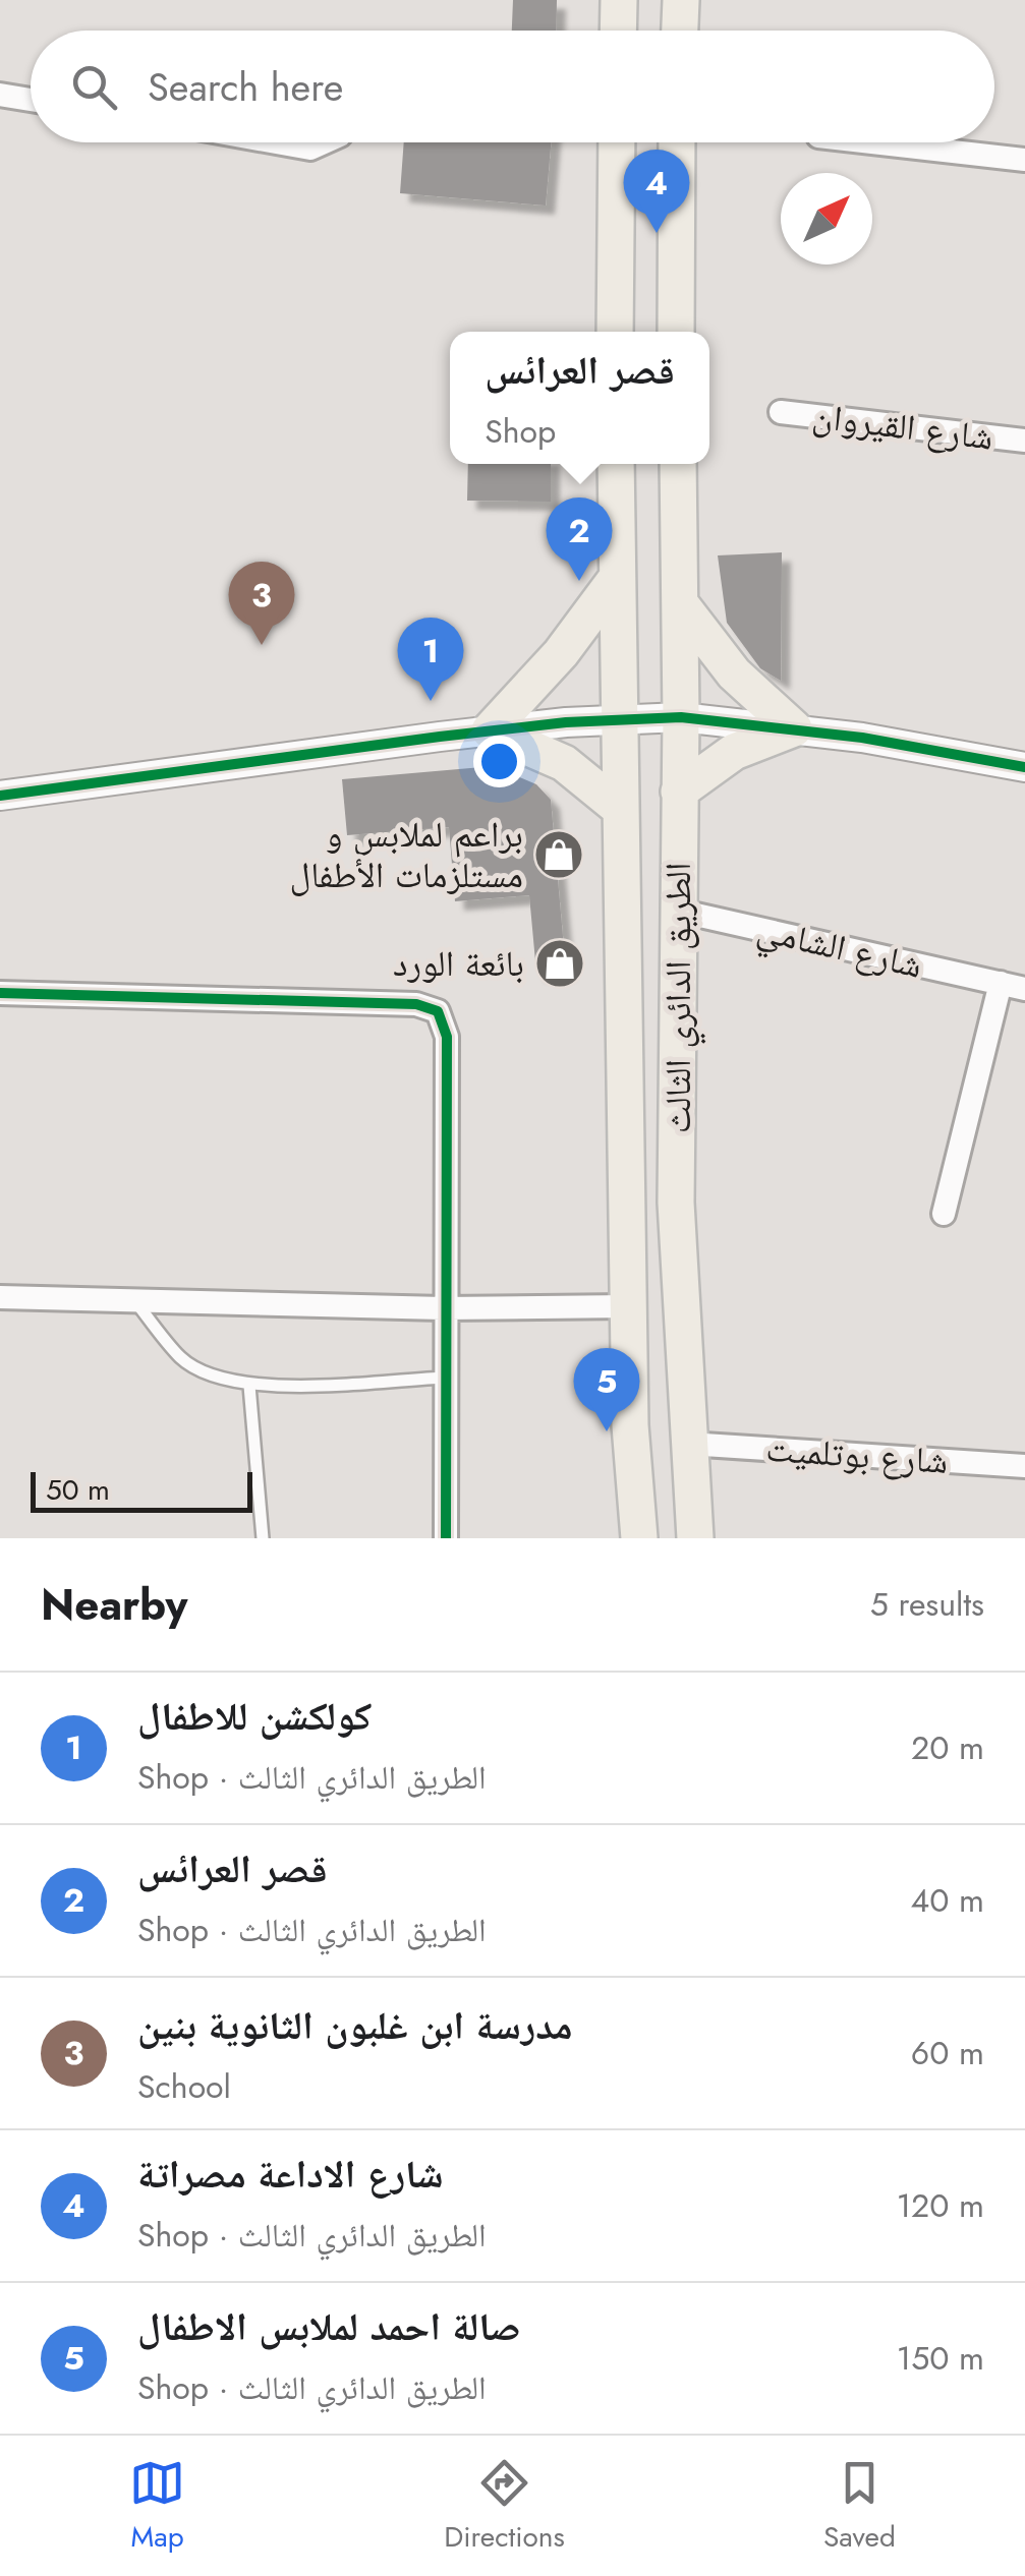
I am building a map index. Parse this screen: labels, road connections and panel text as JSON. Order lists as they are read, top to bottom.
{
  "streets": {
    "main road": ["الطريق الدائري الثالث"],
    "street": ["شارع القيروان", "شارع الشامي", "شارع بوتلميت"]
  },
  "crossings": [
    ["شارع الشامي", "الطريق الدائري الثالث"],
    ["الطريق الدائري الثالث", "شارع بوتلميت"]
  ],
  "places": {
    "shop": ["براعم لملابس و مستلزمات الأطفال", "بائعة الورد"]
  },
  "scale_bar": "50 m",
  "north": "top right",
  "page": {
    "search": "Search here",
    "pins": [
      "4",
      "2",
      "3",
      "1",
      "5"
    ],
    "popup": ["قصر العرائس", "Shop"],
    "scale": "50 m",
    "heading": ["Nearby", "5 results"],
    "list": [
      {
        "mark": "1",
        "name": "كولكشن للاطفال",
        "note": "Shop · الطريق الدائري الثالث",
        "value": "20 m"
      },
      {
        "mark": "2",
        "name": "قصر العرائس",
        "note": "Shop · الطريق الدائري الثالث",
        "value": "40 m"
      },
      {
        "mark": "3",
        "name": "مدرسة ابن غلبون الثانوية بنين",
        "note": "School",
        "value": "60 m"
      },
      {
        "mark": "4",
        "name": "شارع الاداعة مصراتة",
        "note": "Shop · الطريق الدائري الثالث",
        "value": "120 m"
      },
      {
        "mark": "5",
        "name": "صالة احمد لملابس الاطفال",
        "note": "Shop · الطريق الدائري الثالث",
        "value": "150 m"
      }
    ],
    "nav": ["Map", "Directions", "Saved"]
  }
}
